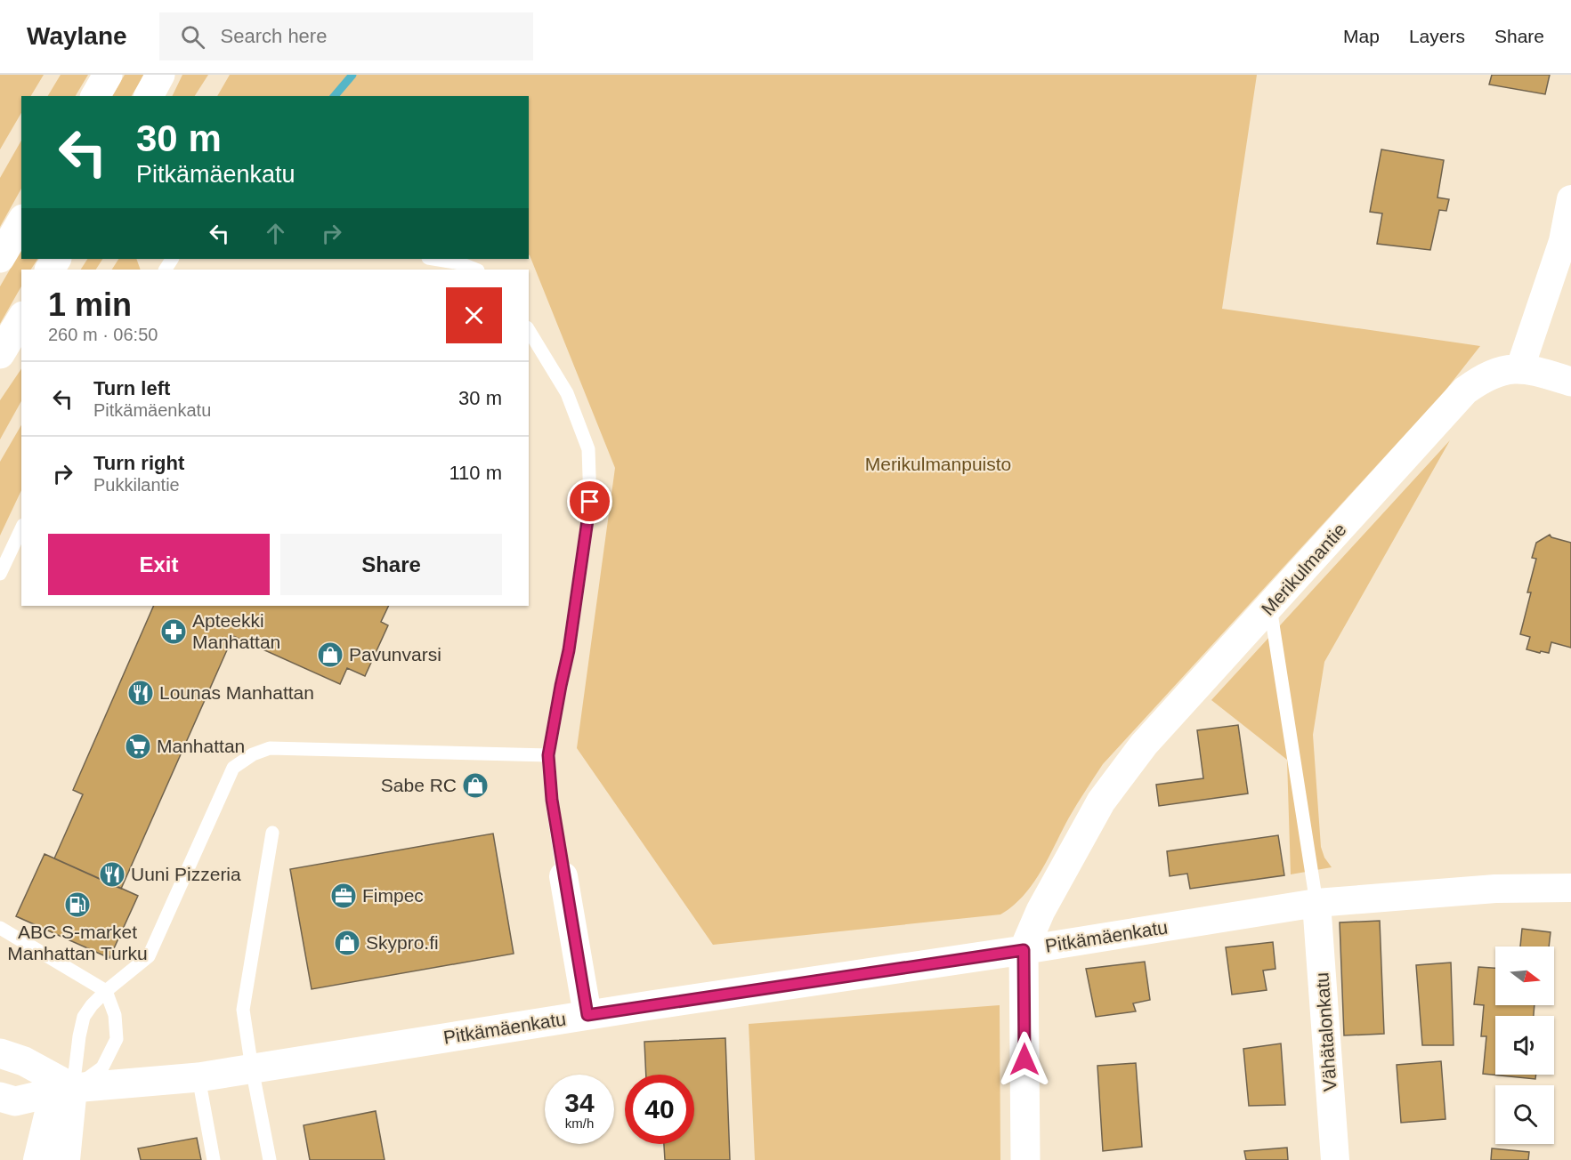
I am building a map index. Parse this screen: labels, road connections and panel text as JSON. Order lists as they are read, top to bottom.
{
  "streets": {
    "main road": ["Merikulmantie", "Pitkämäenkatu"],
    "street": ["Vähätalonkatu"]
  },
  "crossings": [
    ["Merikulmantie", "Pitkämäenkatu"],
    ["Pitkämäenkatu", "Vähätalonkatu"]
  ],
  "parks": ["Merikulmanpuisto"],
  "places": {
    "pharmacy": ["Apteekki Manhattan"],
    "shop": ["Pavunvarsi", "Sabe RC", "Skypro.fi"],
    "restaurant": ["Lounas Manhattan", "Uuni Pizzeria"],
    "supermarket": ["Manhattan"],
    "office": ["Fimpec"],
    "fuel station": ["ABC S-market Manhattan Turku"]
  },
  "north": "right",
  "page": {
    "header": "Waylane",
    "search": "Search here",
    "nav": ["Map", "Layers", "Share"],
    "turn": ["30 m", "Pitkämäenkatu"],
    "heading": ["1 min", "260 m · 06:50"],
    "list": [
      {
        "name": "Turn left",
        "note": "Pitkämäenkatu",
        "value": "30 m"
      },
      {
        "name": "Turn right",
        "note": "Pukkilantie",
        "value": "110 m"
      }
    ],
    "buttons": ["Exit", "Share"],
    "speed": "34 km/h",
    "limit": "40"
  }
}
